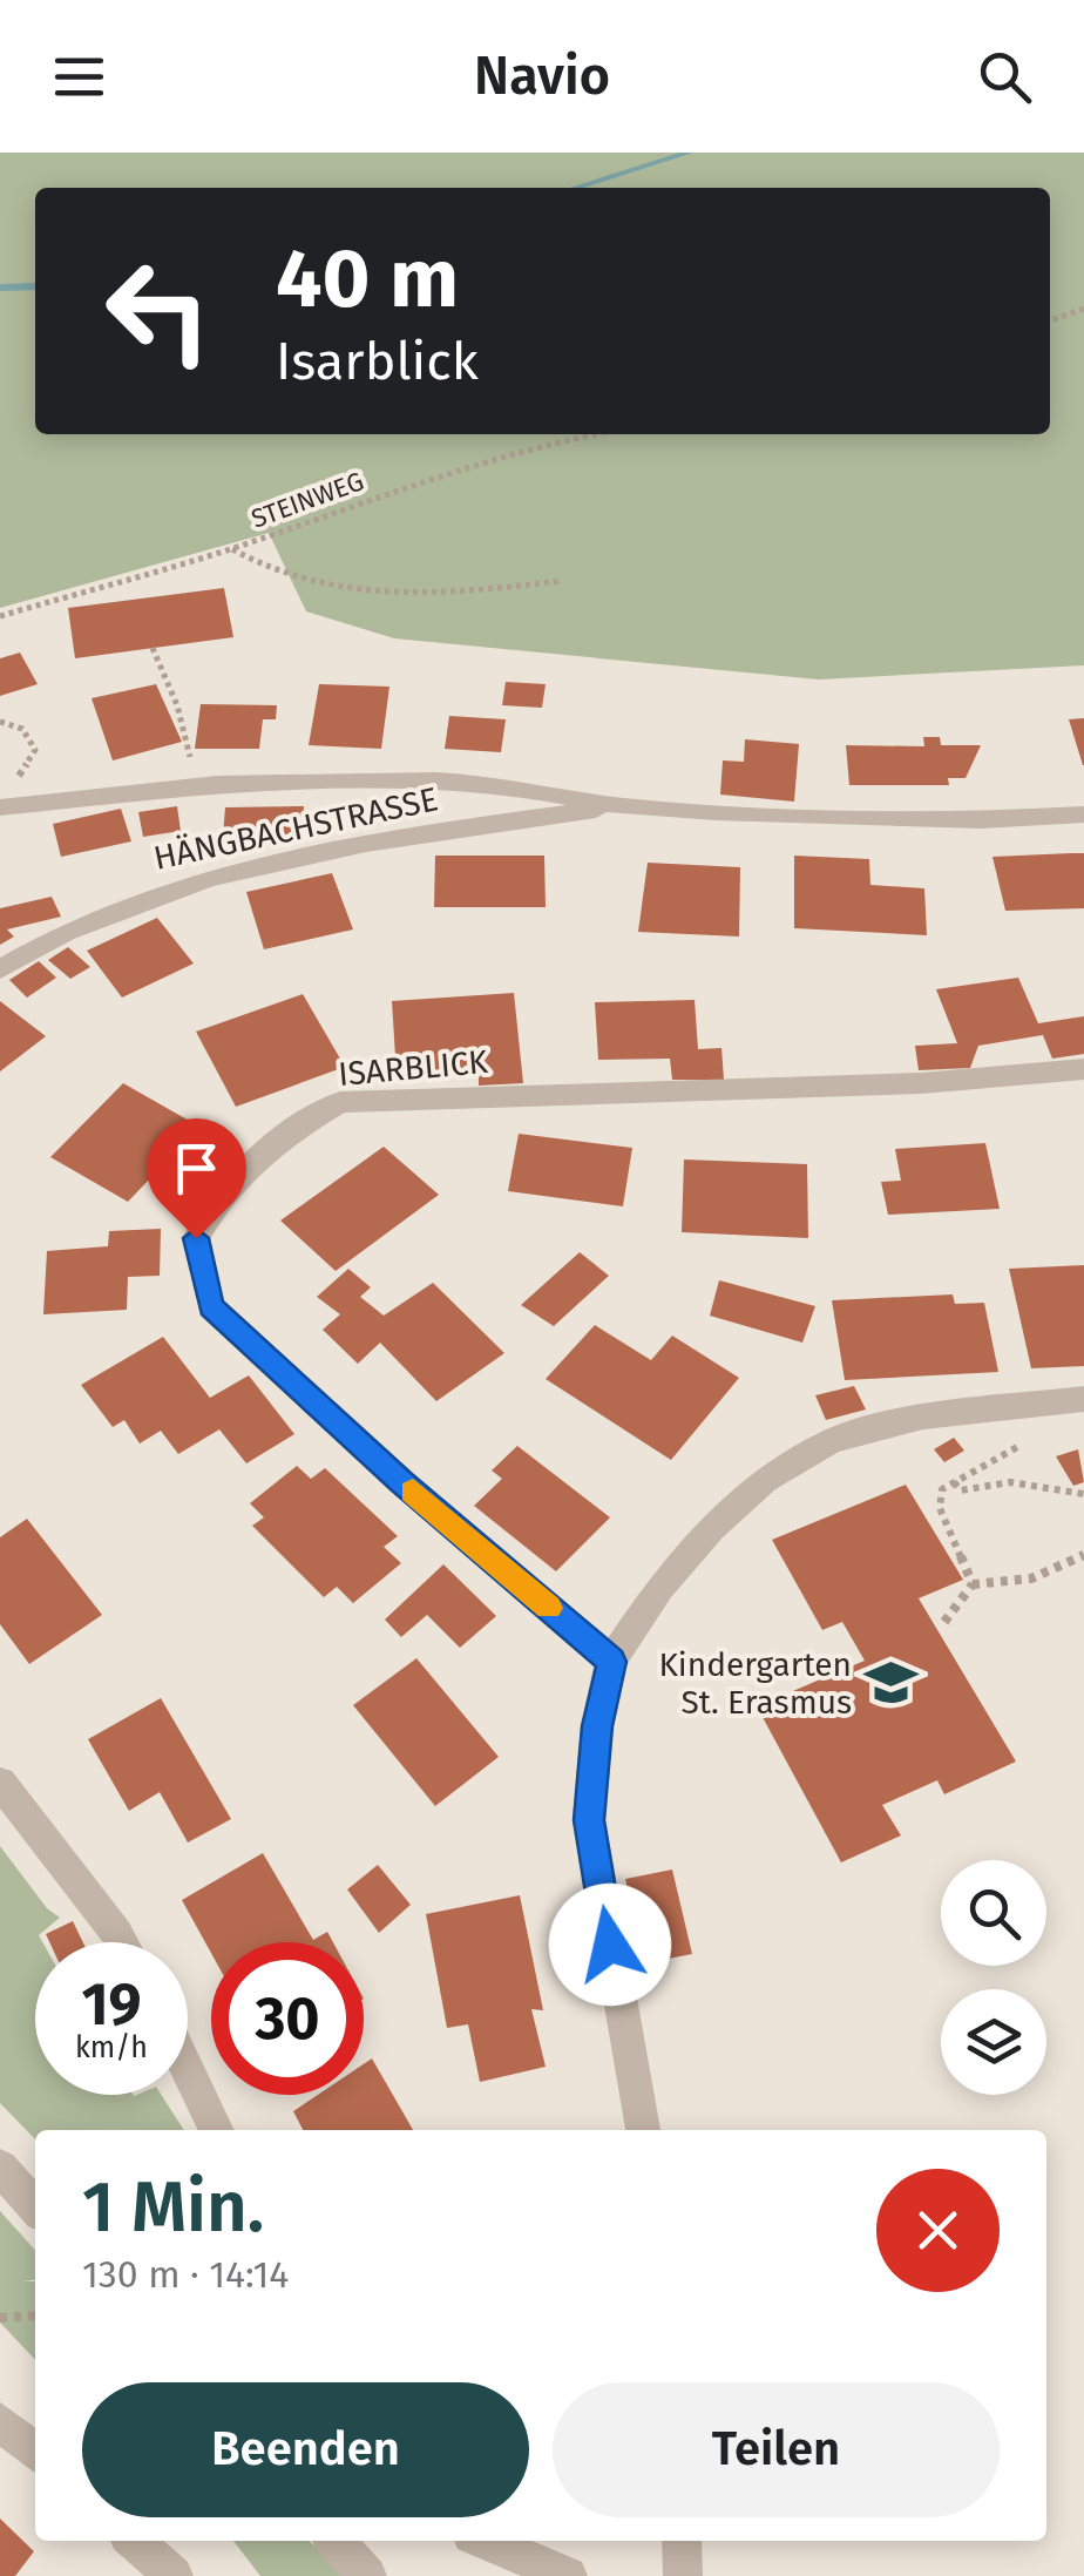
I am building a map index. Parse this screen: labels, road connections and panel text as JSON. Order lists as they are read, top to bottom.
{
  "streets": {
    "street": ["HÄNGBACHSTRASSE", "ISARBLICK"],
    "path": ["STEINWEG"]
  },
  "places": {
    "school or university": ["Kindergarten St. Erasmus"]
  },
  "page": {
    "header": "Navio",
    "turn": ["40 m", "Isarblick"],
    "speed": "19 km/h",
    "limit": "30",
    "heading": ["1 Min.", "130 m · 14:14"],
    "buttons": ["Beenden", "Teilen"]
  }
}
